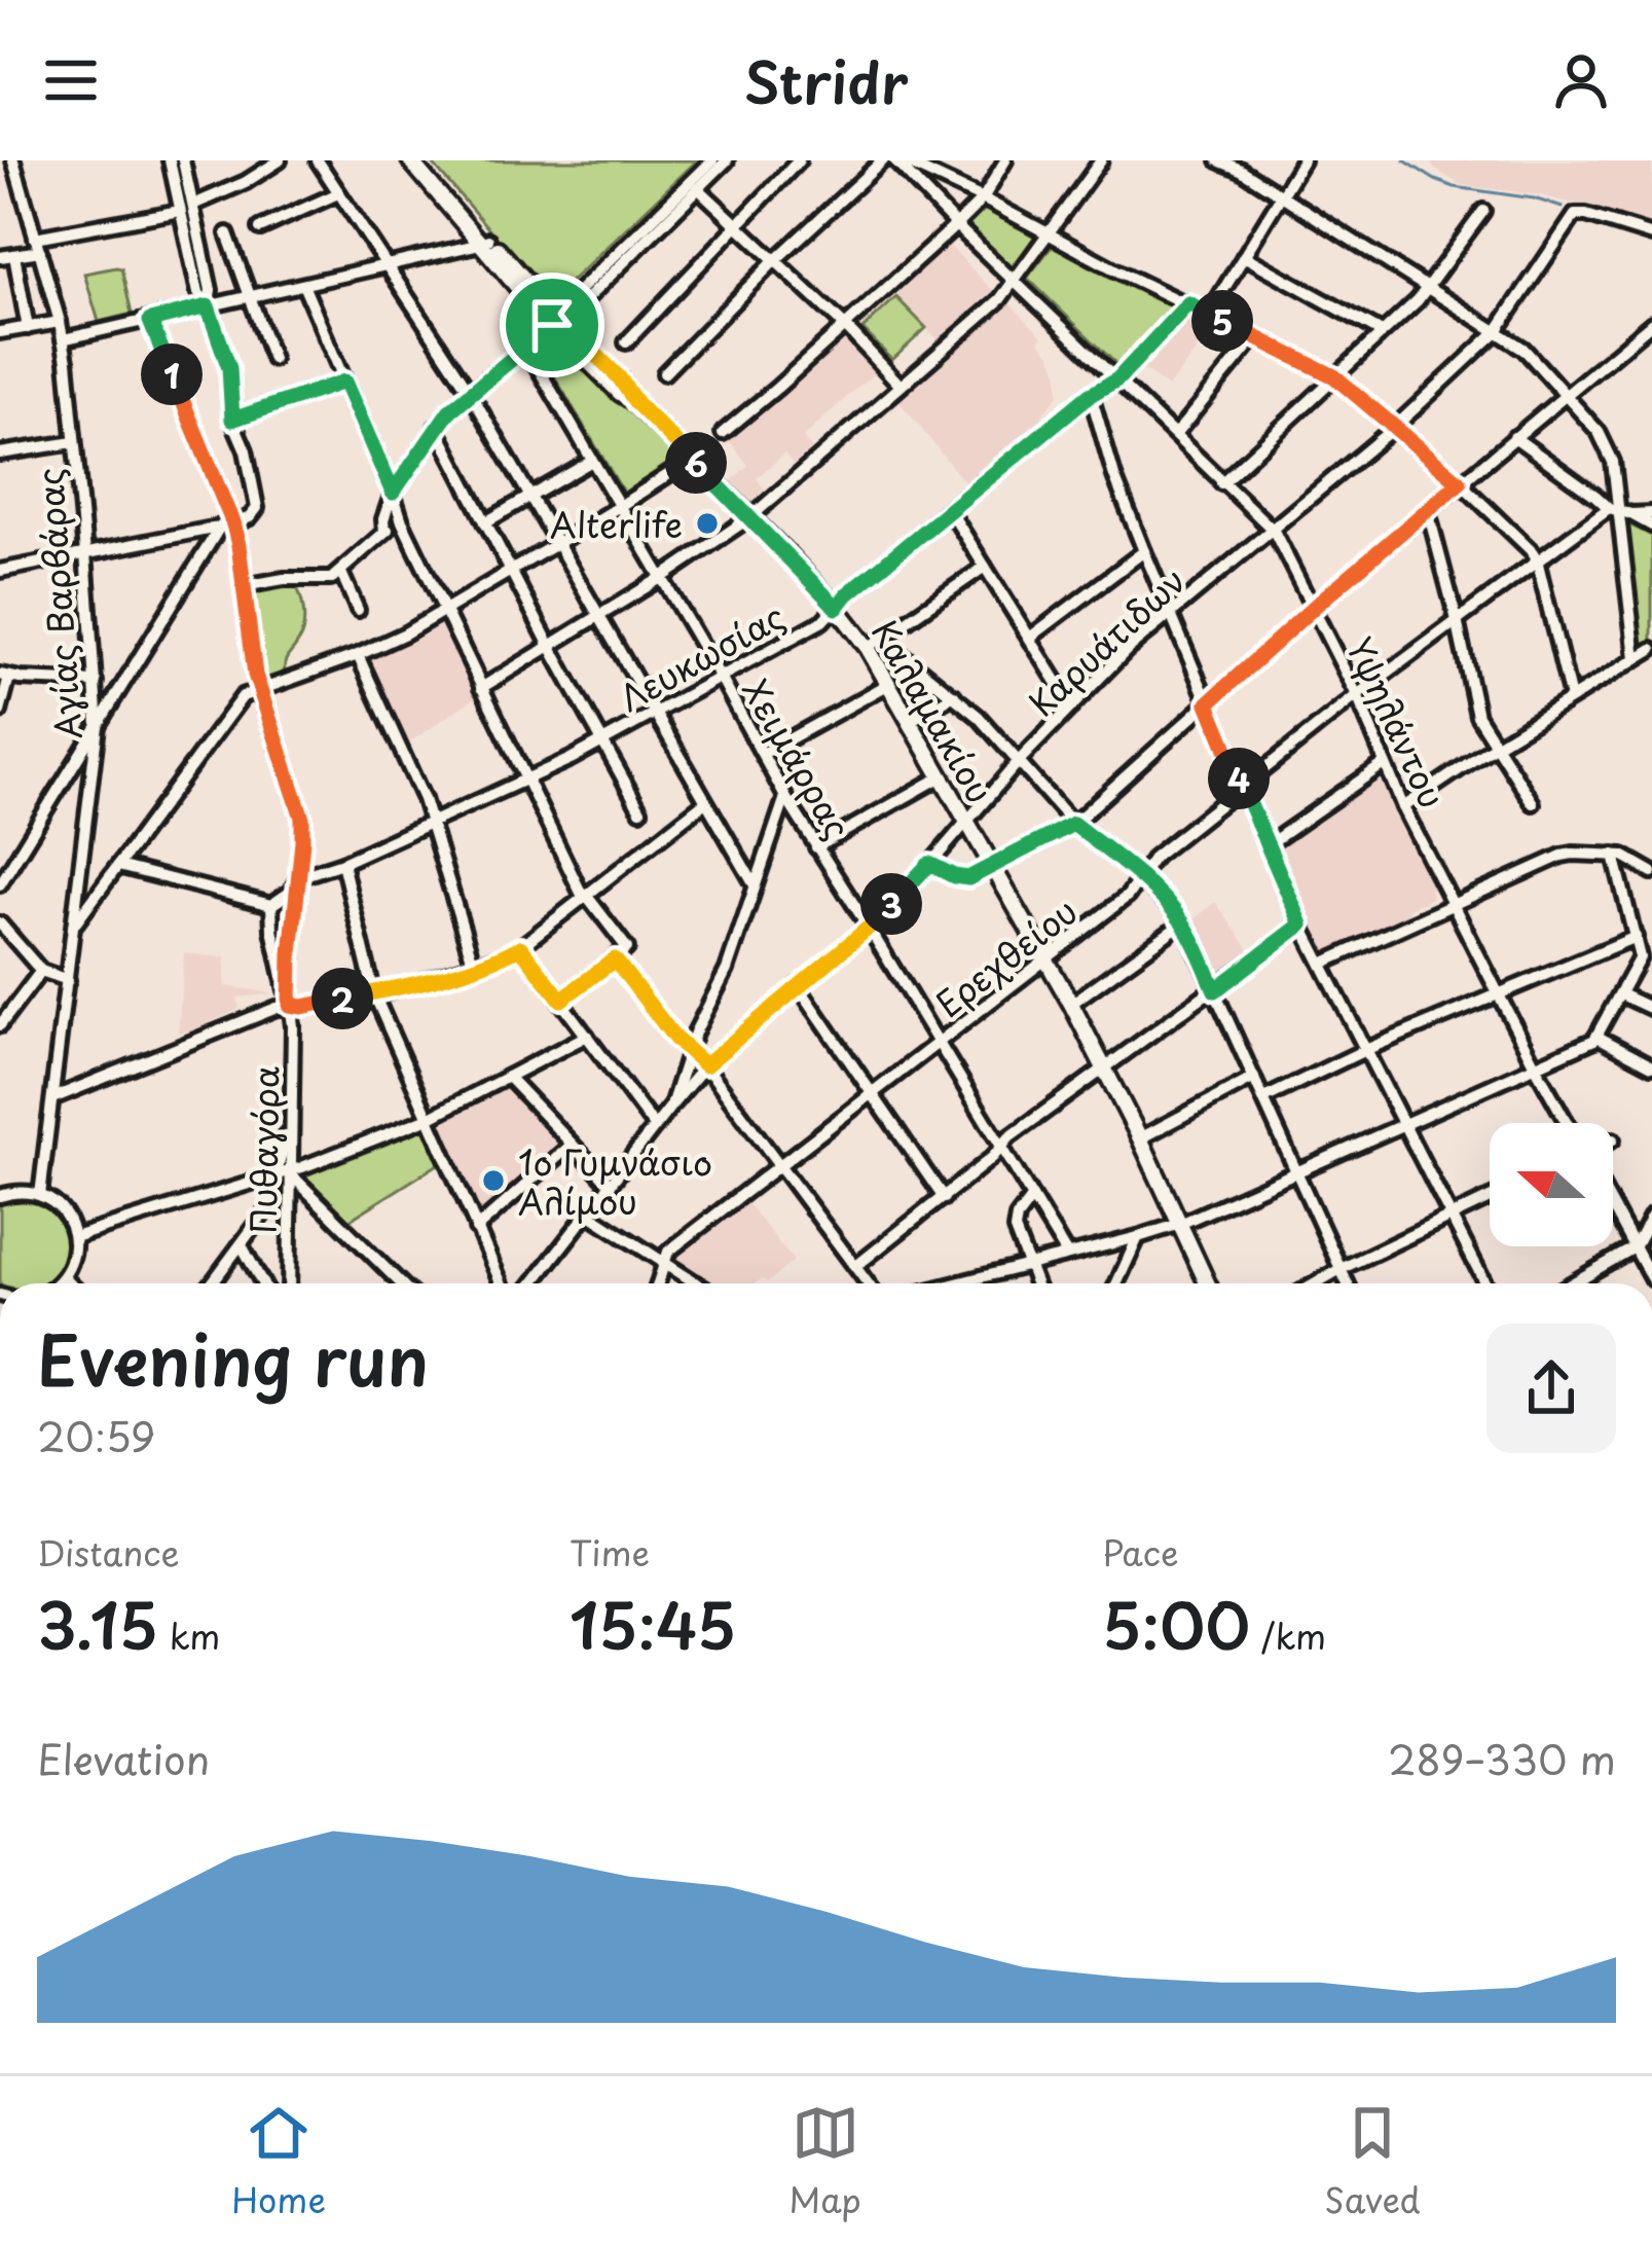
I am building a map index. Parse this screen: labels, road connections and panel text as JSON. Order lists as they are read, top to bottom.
{
  "streets": {
    "main road": ["Καλαμακίου"],
    "street": [
      "Αγίας Βαρβάρας",
      "Καρυάτιδων",
      "Λευκωσίας",
      "Υψηλάντου",
      "Χειμάρρας",
      "Ερεχθείου",
      "Πυθαγόρα"
    ]
  },
  "crossings": [
    ["Καρυάτιδων", "Καλαμακίου"],
    ["Καρυάτιδων", "Υψηλάντου"],
    ["Καρυάτιδων", "Χειμάρρας"],
    ["Λευκωσίας", "Καλαμακίου"],
    ["Λευκωσίας", "Υψηλάντου"],
    ["Λευκωσίας", "Χειμάρρας"],
    ["Λευκωσίας", "Πυθαγόρα"],
    ["Καλαμακίου", "Ερεχθείου"],
    ["Υψηλάντου", "Ερεχθείου"],
    ["Χειμάρρας", "Ερεχθείου"]
  ],
  "places": ["Alterlife", "1ο Γυμνάσιο Αλίμου"],
  "north": "left",
  "page": {
    "header": "Stridr",
    "pins": [
      "5",
      "1",
      "6",
      "4",
      "3",
      "2"
    ],
    "heading": ["Evening run", "20:59"],
    "stats": [
      ["Distance", "3.15 km"],
      ["Time", "15:45"],
      ["Pace", "5:00 /km"]
    ],
    "chart": ["Elevation", "289–330 m"],
    "tabs": ["Home", "Map", "Saved"]
  }
}
